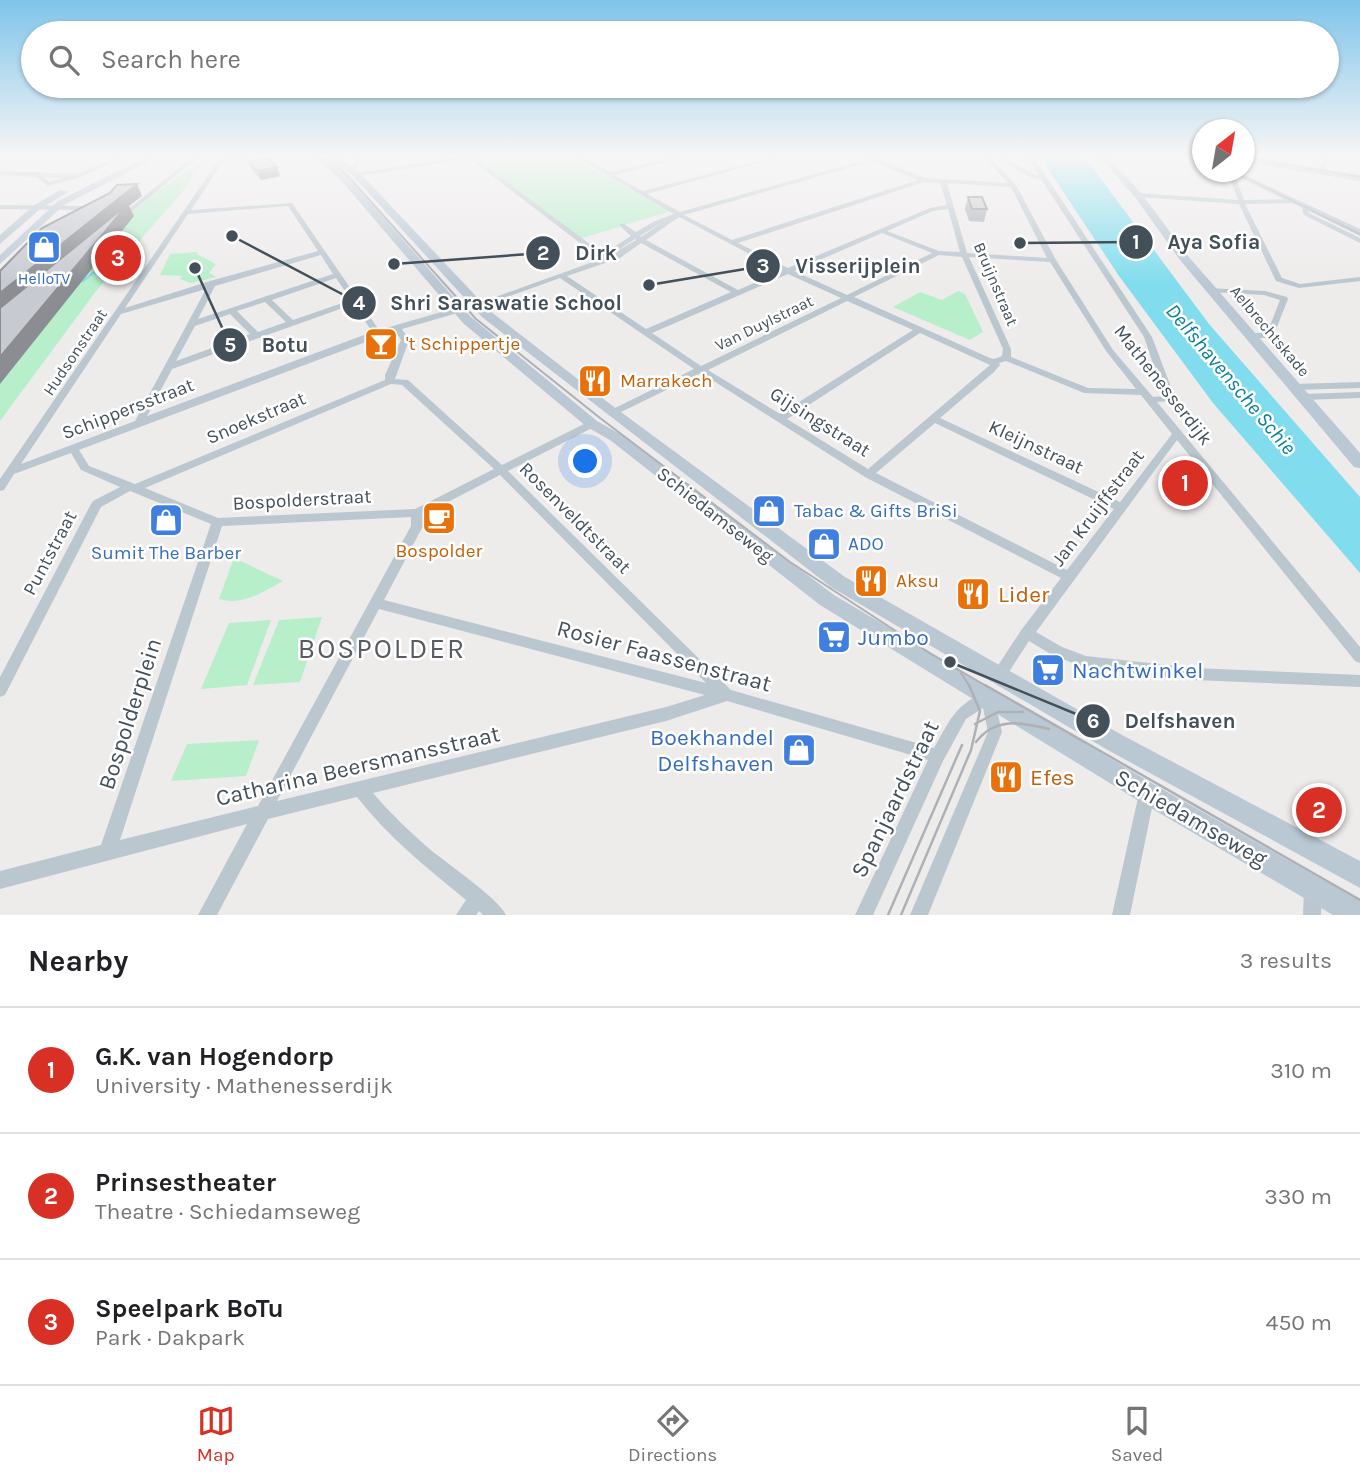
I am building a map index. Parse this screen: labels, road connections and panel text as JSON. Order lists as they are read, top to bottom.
{
  "streets": {
    "street": [
      "Bruijnstraat",
      "Van Duylstraat",
      "Aelbrechtskade",
      "Hudsonstraat",
      "Mathenesserdijk",
      "Schippersstraat",
      "Snoekstraat",
      "Gijsingstraat",
      "Kleijnstraat",
      "Bospolderstraat",
      "Jan Kruijffstraat",
      "Schiedamseweg",
      "Rosenveldtstraat",
      "Puntstraat",
      "Rosier Faassenstraat",
      "Bospolderplein",
      "Catharina Beersmansstraat",
      "Spanjaardstraat"
    ]
  },
  "crossings": [
    ["Bruijnstraat", "Van Duylstraat"],
    ["Van Duylstraat", "Mathenesserdijk"],
    ["Van Duylstraat", "Gijsingstraat"],
    ["Van Duylstraat", "Schiedamseweg"],
    ["Hudsonstraat", "Schippersstraat"],
    ["Mathenesserdijk", "Jan Kruijffstraat"],
    ["Schippersstraat", "Schiedamseweg"],
    ["Snoekstraat", "Rosenveldtstraat"],
    ["Snoekstraat", "Puntstraat"],
    ["Gijsingstraat", "Jan Kruijffstraat"],
    ["Kleijnstraat", "Jan Kruijffstraat"],
    ["Bospolderstraat", "Bospolderplein"],
    ["Jan Kruijffstraat", "Schiedamseweg"],
    ["Schiedamseweg", "Spanjaardstraat"],
    ["Rosenveldtstraat", "Rosier Faassenstraat"],
    ["Rosenveldtstraat", "Catharina Beersmansstraat"],
    ["Rosier Faassenstraat", "Catharina Beersmansstraat"],
    ["Rosier Faassenstraat", "Spanjaardstraat"],
    ["Bospolderplein", "Catharina Beersmansstraat"]
  ],
  "districts": ["BOSPOLDER"],
  "water": ["Delfshavensche Schie"],
  "places": {
    "other": [
      "Shri Saraswatie School",
      "Aya Sofia",
      "Dirk",
      "Botu",
      "Visserijplein",
      "Delfshaven"
    ],
    "shop": [
      "HelloTV",
      "Tabac & Gifts BriSi",
      "Sumit The Barber",
      "ADO",
      "Boekhandel Delfshaven"
    ],
    "bar": ["'t Schippertje"],
    "restaurant": [
      "Marrakech",
      "Aksu",
      "Lider",
      "Efes"
    ],
    "cafe": ["Bospolder"],
    "supermarket": ["Jumbo", "Nachtwinkel"]
  },
  "north": "top right",
  "page": {
    "search": "Search here",
    "pins": ["3", "1", "2"],
    "heading": ["Nearby", "3 results"],
    "list": [
      {
        "mark": "1",
        "name": "G.K. van Hogendorp",
        "note": "University · Mathenesserdijk",
        "value": "310 m"
      },
      {
        "mark": "2",
        "name": "Prinsestheater",
        "note": "Theatre · Schiedamseweg",
        "value": "330 m"
      },
      {
        "mark": "3",
        "name": "Speelpark BoTu",
        "note": "Park · Dakpark",
        "value": "450 m"
      }
    ],
    "nav": ["Map", "Directions", "Saved"]
  }
}
